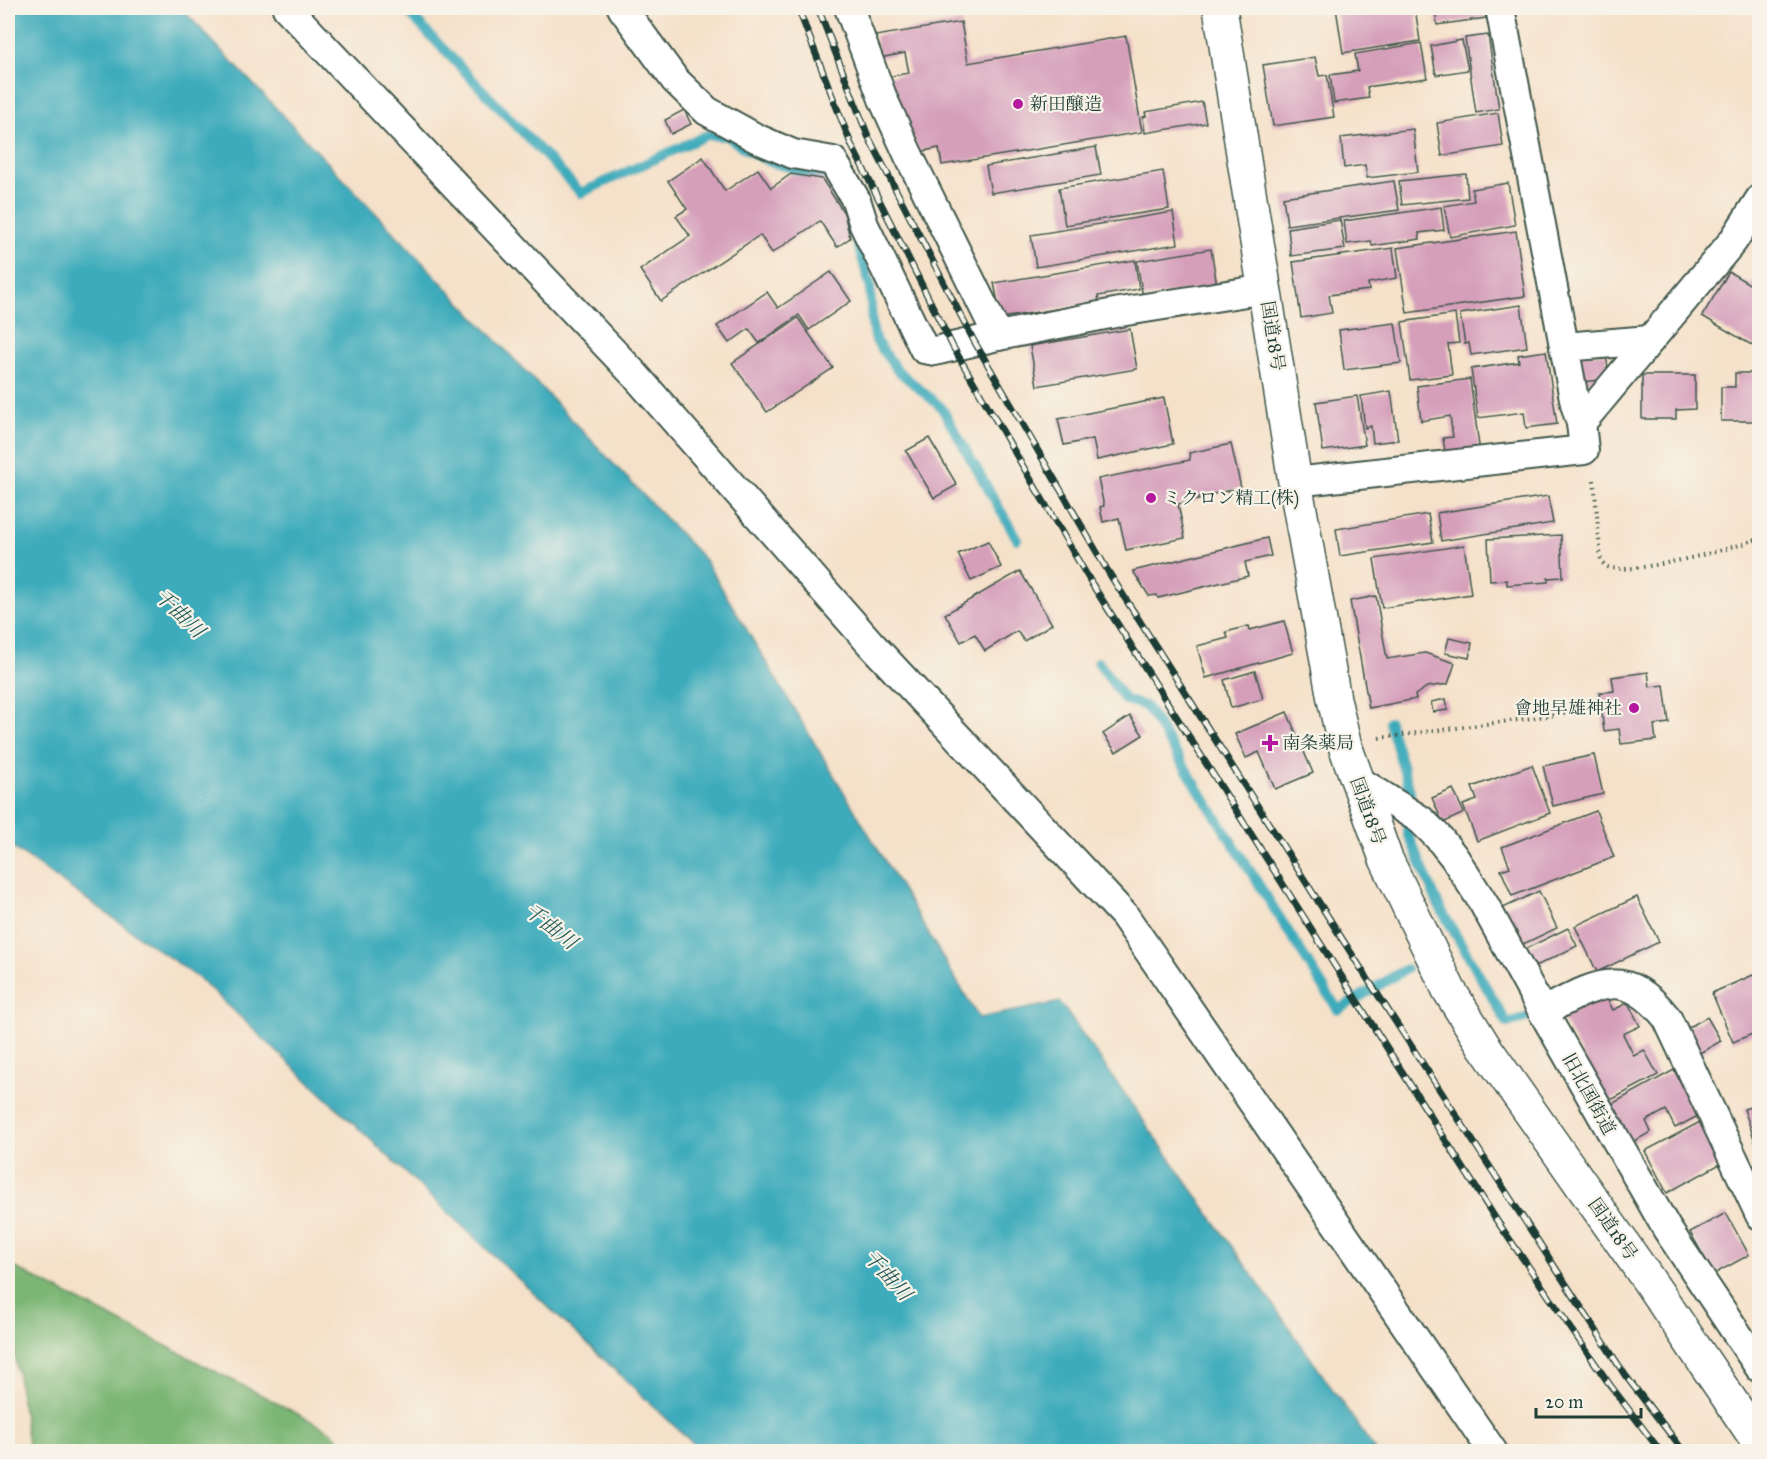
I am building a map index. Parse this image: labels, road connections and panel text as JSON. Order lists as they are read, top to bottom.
{
  "streets": {
    "highway": ["国道18号"],
    "street": ["旧北国街道"]
  },
  "crossings": [
    ["国道18号", "旧北国街道"]
  ],
  "water": ["千曲川"],
  "places": {
    "other": ["新田醸造", "ミクロン精工(株)", "會地早雄神社"],
    "health": ["南条薬局"]
  },
  "scale_bar": "20 m"
}
